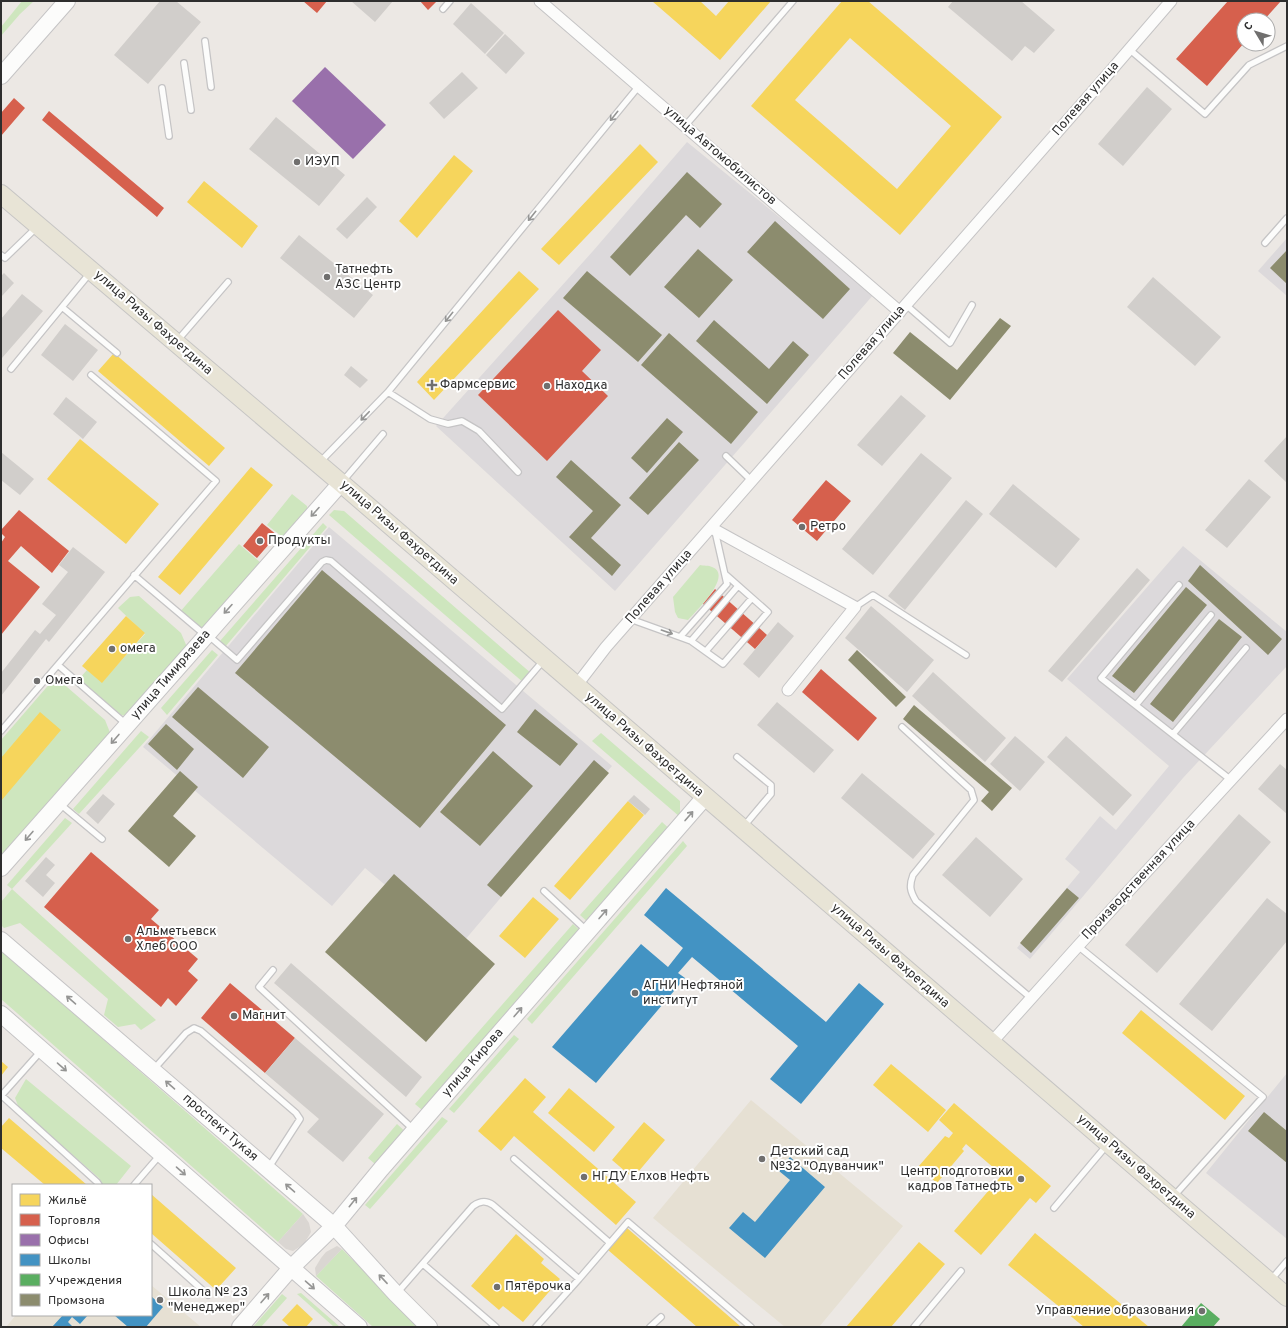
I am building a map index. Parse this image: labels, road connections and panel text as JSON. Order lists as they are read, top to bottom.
{
  "streets": {
    "main road": ["улица Ризы Фахретдина"],
    "street": [
      "Полевая улица",
      "улица Автомобилистов",
      "улица Тимирязева",
      "Производственная улица",
      "улица Кирова",
      "проспект Тукая"
    ]
  },
  "crossings": [
    ["Полевая улица", "улица Автомобилистов"],
    ["Полевая улица", "улица Ризы Фахретдина"],
    ["улица Ризы Фахретдина", "улица Тимирязева"],
    ["улица Ризы Фахретдина", "Производственная улица"],
    ["улица Ризы Фахретдина", "улица Кирова"],
    ["улица Кирова", "проспект Тукая"]
  ],
  "one_way": ["улица Тимирязева", "улица Кирова"],
  "places": {
    "other": [
      "ИЭУП",
      "Татнефть АЗС Центр",
      "Находка",
      "Ретро",
      "Продукты",
      "омега",
      "Омега",
      "Альметьевск Хлеб ООО",
      "АГНИ Нефтяной институт",
      "Магнит",
      "Детский сад №32 \"Одуванчик\"",
      "НГДУ Елхов Нефть",
      "Центр подготовки кадров Татнефть",
      "Пятёрочка",
      "Школа № 23 \"Менеджер\"",
      "Управление образования"
    ],
    "health": ["Фармсервис"]
  },
  "legend": [
    "Жильё",
    "Торговля",
    "Офисы",
    "Школы",
    "Учреждения",
    "Промзона"
  ],
  "north": "top left"
}
